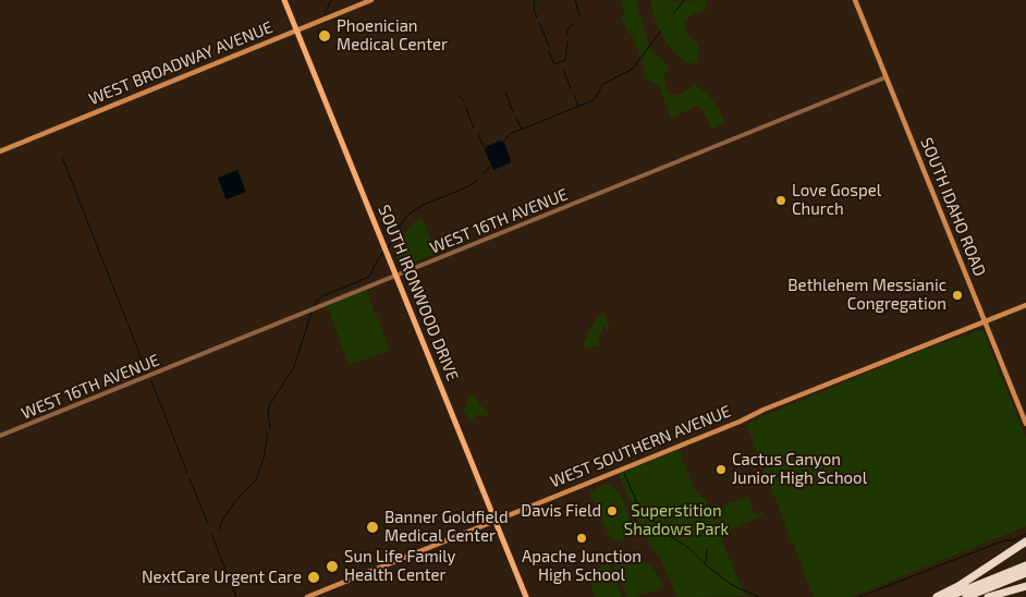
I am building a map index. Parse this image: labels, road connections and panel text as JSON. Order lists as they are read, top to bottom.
{
  "streets": {
    "main road": [
      "WEST BROADWAY AVENUE",
      "SOUTH IDAHO ROAD",
      "SOUTH IRONWOOD DRIVE",
      "WEST SOUTHERN AVENUE"
    ],
    "street": ["WEST 16TH AVENUE"]
  },
  "crossings": [
    ["WEST BROADWAY AVENUE", "SOUTH IRONWOOD DRIVE"],
    ["SOUTH IDAHO ROAD", "WEST 16TH AVENUE"],
    ["SOUTH IDAHO ROAD", "WEST SOUTHERN AVENUE"],
    ["WEST 16TH AVENUE", "SOUTH IRONWOOD DRIVE"],
    ["SOUTH IRONWOOD DRIVE", "WEST SOUTHERN AVENUE"]
  ],
  "parks": ["Superstition Shadows Park"],
  "places": [
    "Phoenician Medical Center",
    "Love Gospel Church",
    "Bethlehem Messianic Congregation",
    "Cactus Canyon Junior High School",
    "Davis Field",
    "Banner Goldfield Medical Center",
    "Apache Junction High School",
    "Sun Life Family Health Center",
    "NextCare Urgent Care"
  ]
}
